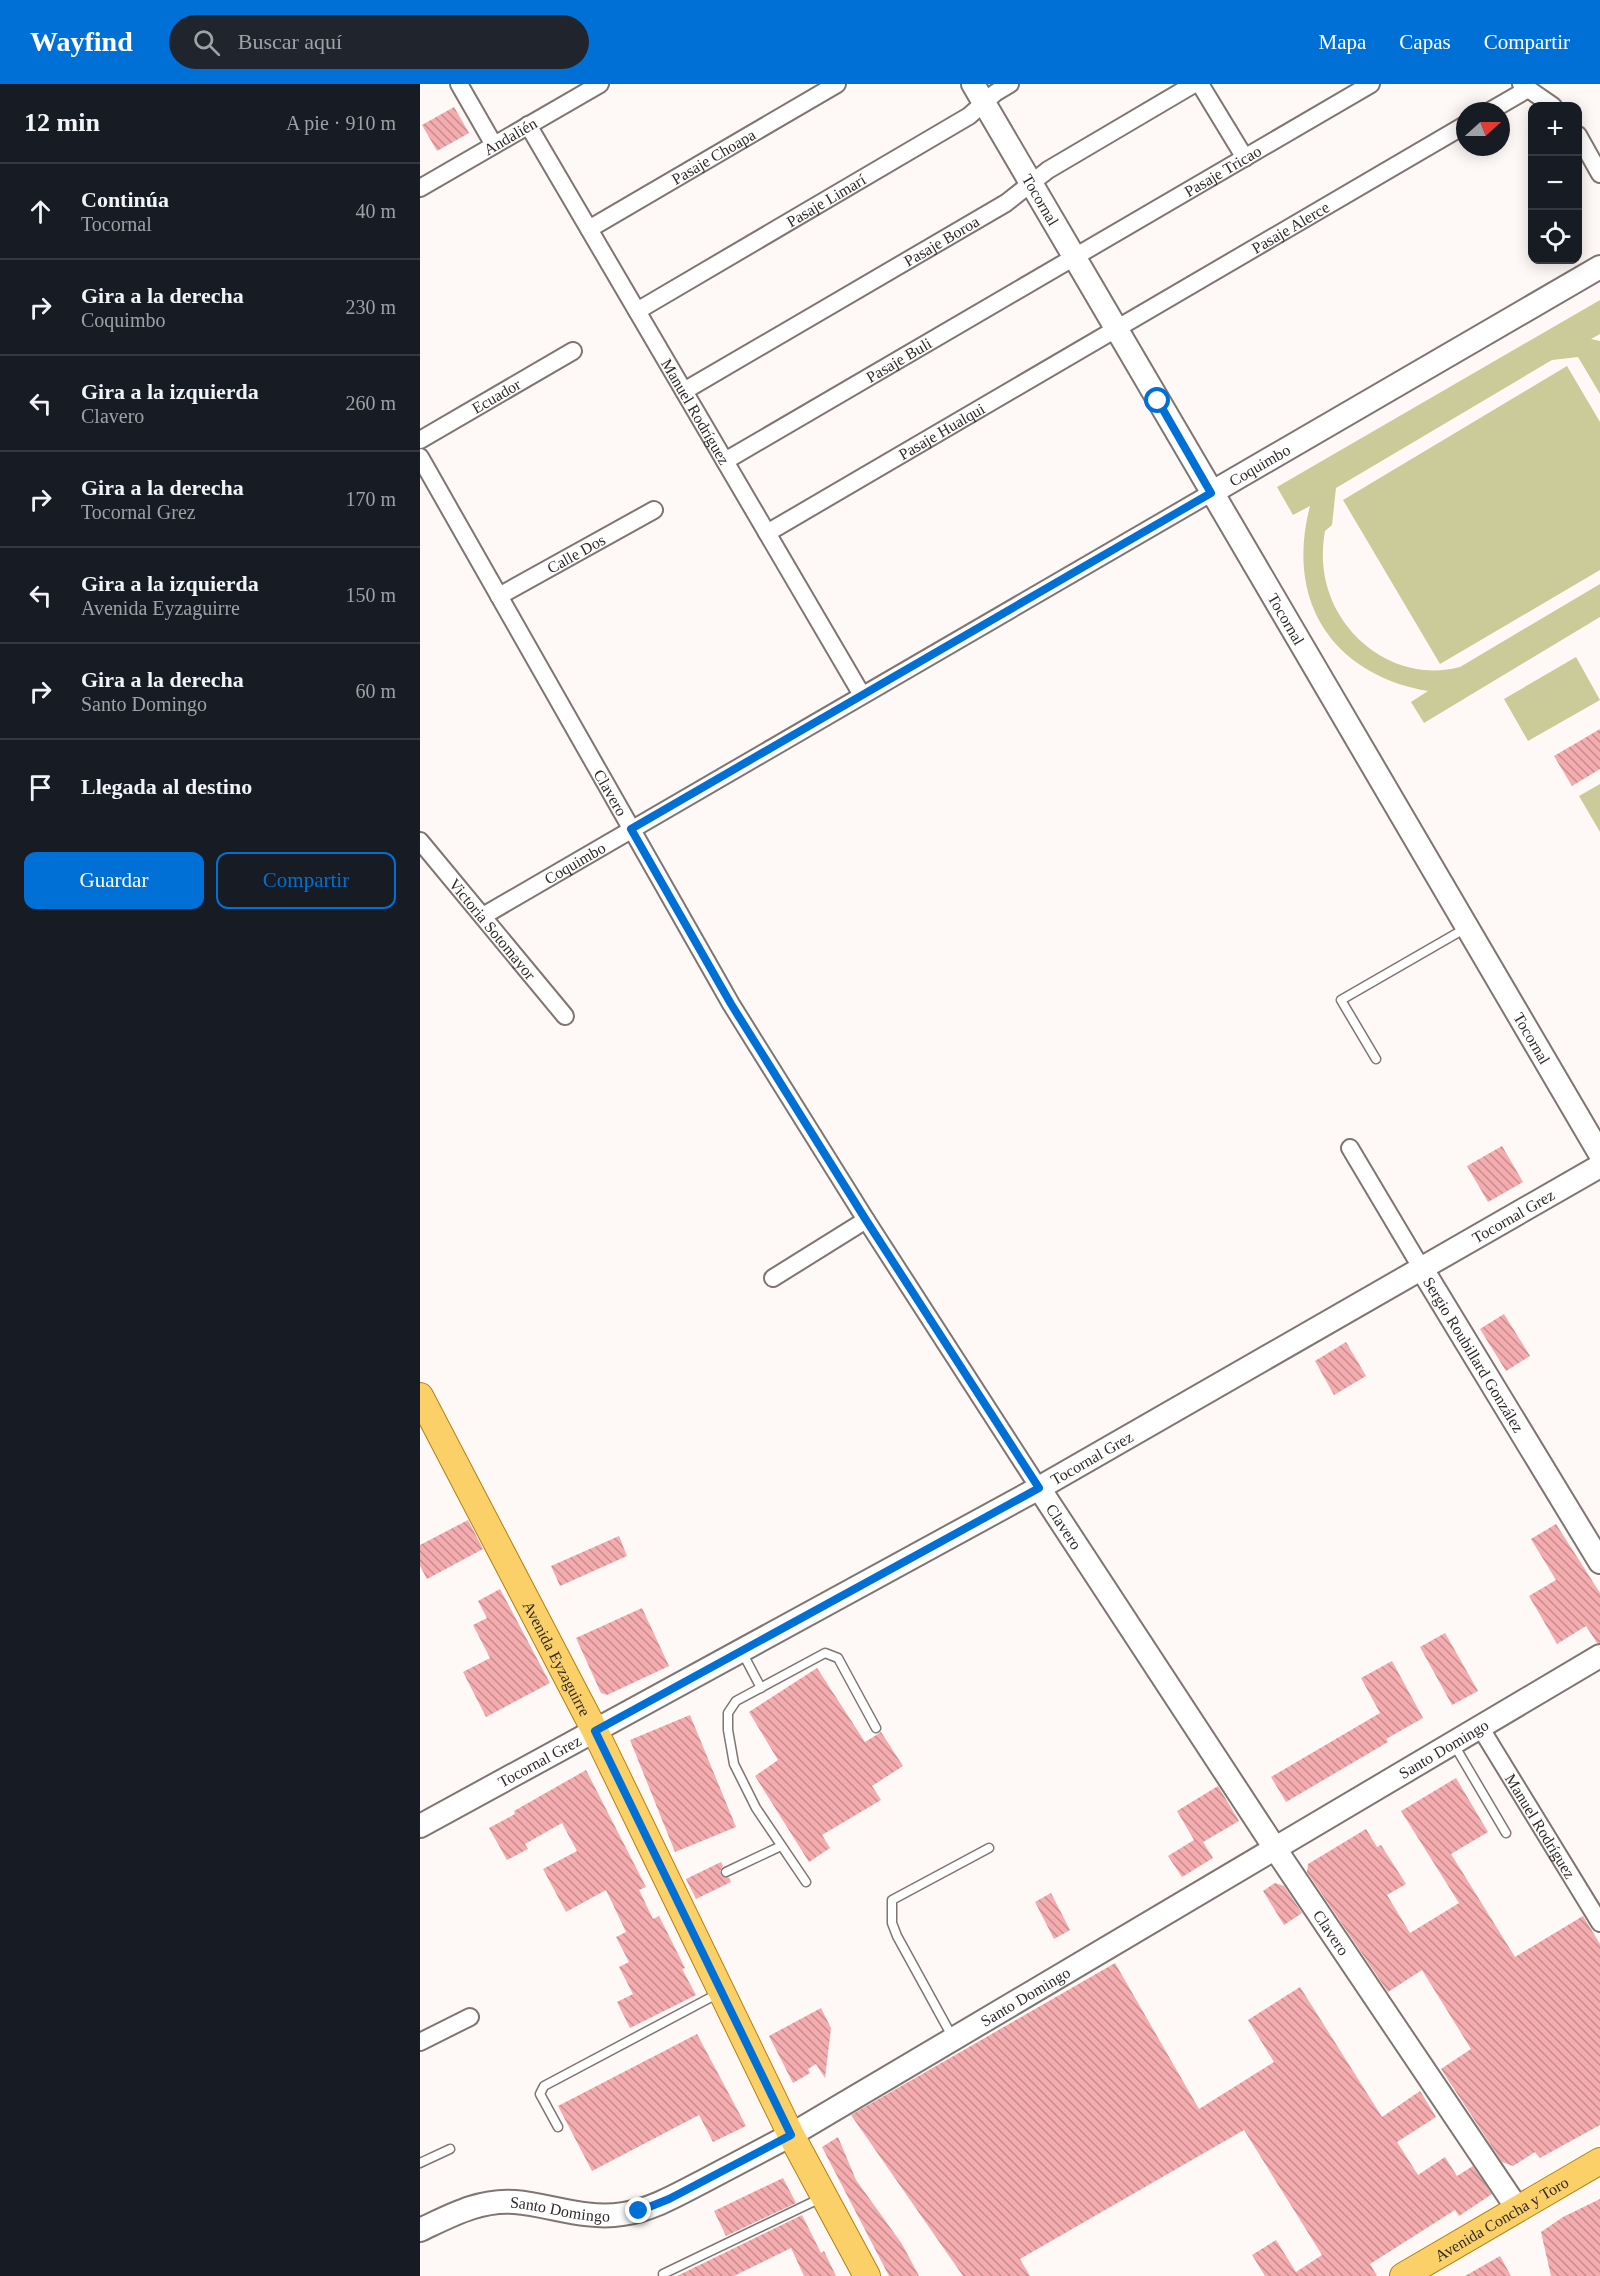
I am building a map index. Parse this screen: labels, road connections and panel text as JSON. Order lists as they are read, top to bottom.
{
  "streets": {
    "main road": ["Avenida Eyzaguirre", "Avenida Concha y Toro"],
    "street": [
      "Andalién",
      "Pasaje Choapa",
      "Pasaje Tricao",
      "Pasaje Limarí",
      "Tocornal",
      "Pasaje Alerce",
      "Pasaje Boroa",
      "Pasaje Buli",
      "Ecuador",
      "Manuel Rodríguez",
      "Pasaje Hualqui",
      "Coquimbo",
      "Calle Dos",
      "Clavero",
      "Victoria Sotomayor",
      "Tocornal Grez",
      "Sergio Roubillard González",
      "Santo Domingo"
    ]
  },
  "crossings": [
    ["Andalién", "Manuel Rodríguez"],
    ["Pasaje Choapa", "Manuel Rodríguez"],
    ["Pasaje Tricao", "Tocornal"],
    ["Pasaje Tricao", "Pasaje Buli"],
    ["Pasaje Limarí", "Tocornal"],
    ["Pasaje Limarí", "Manuel Rodríguez"],
    ["Tocornal", "Pasaje Alerce"],
    ["Tocornal", "Pasaje Boroa"],
    ["Tocornal", "Pasaje Buli"],
    ["Tocornal", "Pasaje Hualqui"],
    ["Tocornal", "Coquimbo"],
    ["Pasaje Alerce", "Pasaje Hualqui"],
    ["Pasaje Boroa", "Manuel Rodríguez"],
    ["Pasaje Buli", "Manuel Rodríguez"],
    ["Manuel Rodríguez", "Pasaje Hualqui"],
    ["Manuel Rodríguez", "Coquimbo"],
    ["Manuel Rodríguez", "Santo Domingo"],
    ["Coquimbo", "Clavero"],
    ["Coquimbo", "Victoria Sotomayor"],
    ["Calle Dos", "Clavero"],
    ["Clavero", "Tocornal Grez"],
    ["Clavero", "Santo Domingo"],
    ["Clavero", "Avenida Concha y Toro"],
    ["Tocornal Grez", "Sergio Roubillard González"],
    ["Tocornal Grez", "Avenida Eyzaguirre"],
    ["Avenida Eyzaguirre", "Santo Domingo"]
  ],
  "north": "right",
  "page": {
    "header": "Wayfind",
    "search": "Buscar aquí",
    "nav": ["Mapa", "Capas", "Compartir"],
    "heading": ["12 min", "A pie · 910 m"],
    "map_buttons": ["+", "−"],
    "list": [
      ["Continúa", "Tocornal", "40 m"],
      ["Gira a la derecha", "Coquimbo", "230 m"],
      ["Gira a la izquierda", "Clavero", "260 m"],
      ["Gira a la derecha", "Tocornal Grez", "170 m"],
      ["Gira a la izquierda", "Avenida Eyzaguirre", "150 m"],
      ["Gira a la derecha", "Santo Domingo", "60 m"],
      "Llegada al destino"
    ],
    "buttons": ["Guardar", "Compartir"]
  }
}
